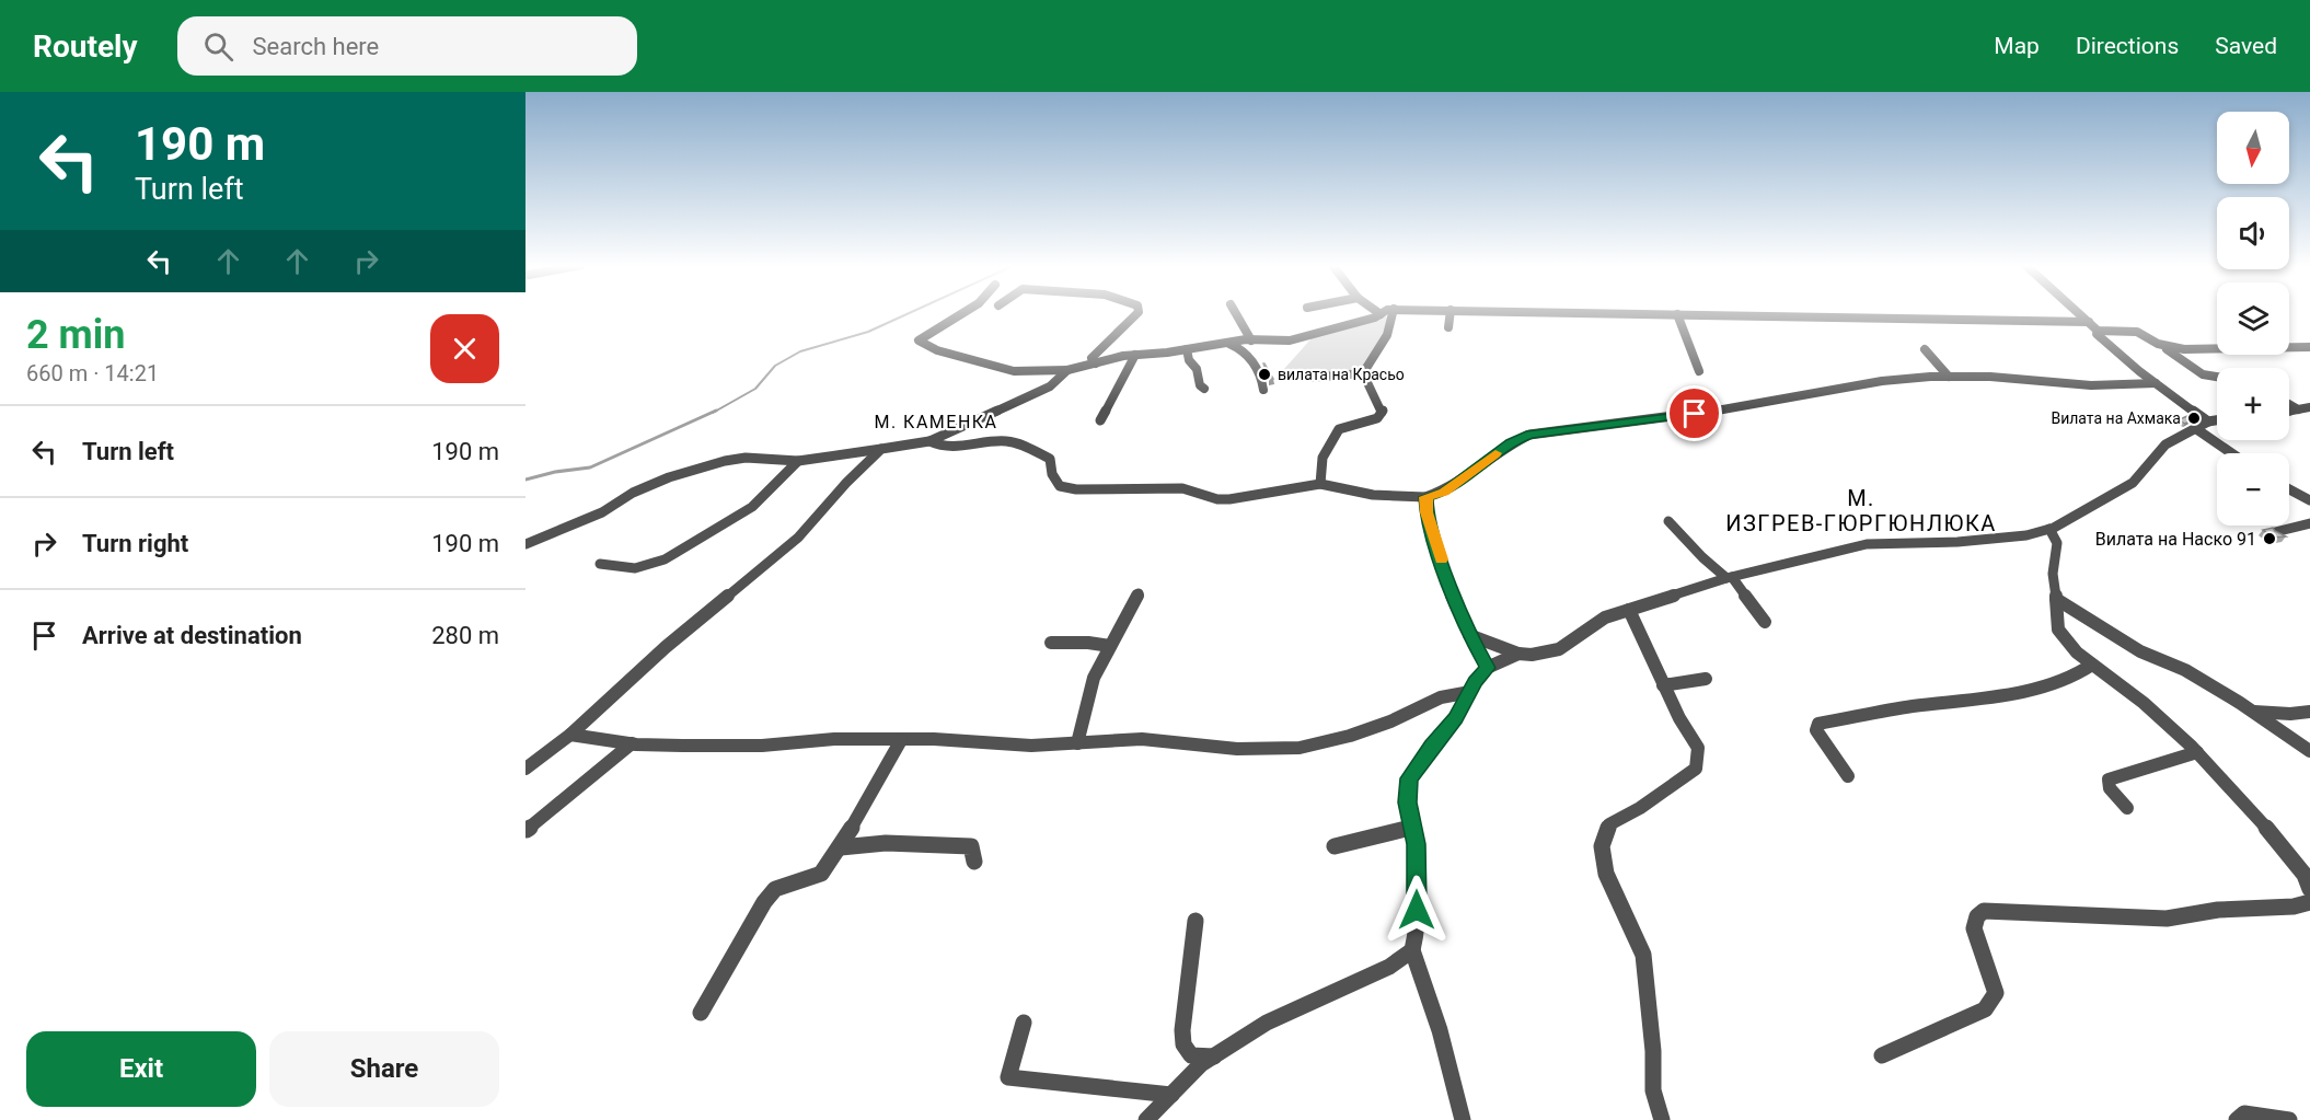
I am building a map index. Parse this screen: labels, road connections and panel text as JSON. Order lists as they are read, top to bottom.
{
  "districts": ["М. КАМЕНКА", "М. ИЗГРЕВ-ГЮРГЮНЛЮКА"],
  "places": ["вилата на Красьо", "Вилата на Ахмака", "Вилата на Наско 91"],
  "north": "bottom",
  "page": {
    "header": "Routely",
    "search": "Search here",
    "nav": ["Map", "Directions", "Saved"],
    "turn": ["190 m", "Turn left"],
    "map_buttons": ["+", "−"],
    "heading": ["2 min", "660 m · 14:21"],
    "list": [
      {
        "name": "Turn left",
        "value": "190 m"
      },
      {
        "name": "Turn right",
        "value": "190 m"
      },
      {
        "name": "Arrive at destination",
        "value": "280 m"
      }
    ],
    "buttons": ["Exit", "Share"]
  }
}
